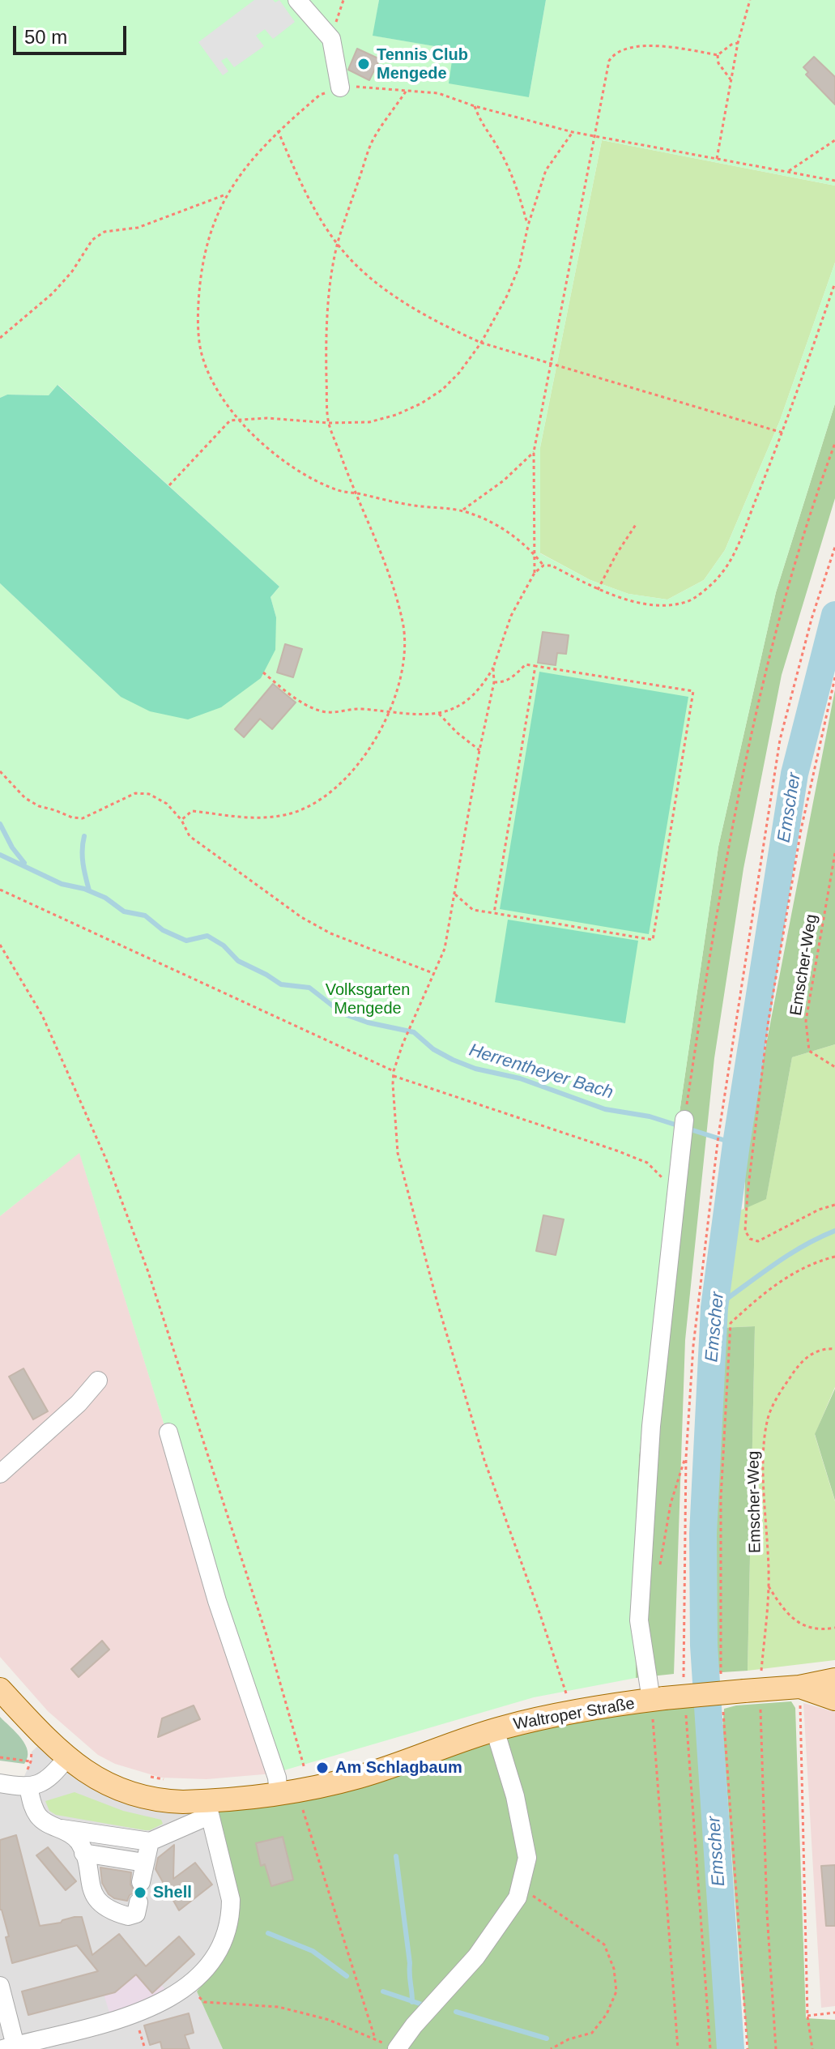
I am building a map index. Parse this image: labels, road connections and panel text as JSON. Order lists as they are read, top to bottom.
{
  "streets": {
    "main road": ["Waltroper Straße"],
    "path": ["Emscher-Weg"]
  },
  "crossings": [
    ["Emscher-Weg", "Waltroper Straße"]
  ],
  "water": ["Emscher", "Herrentheyer Bach"],
  "parks": ["Volksgarten Mengede"],
  "places": ["Tennis Club Mengede", "Am Schlagbaum", "Shell"],
  "scale_bar": "50 m"
}
